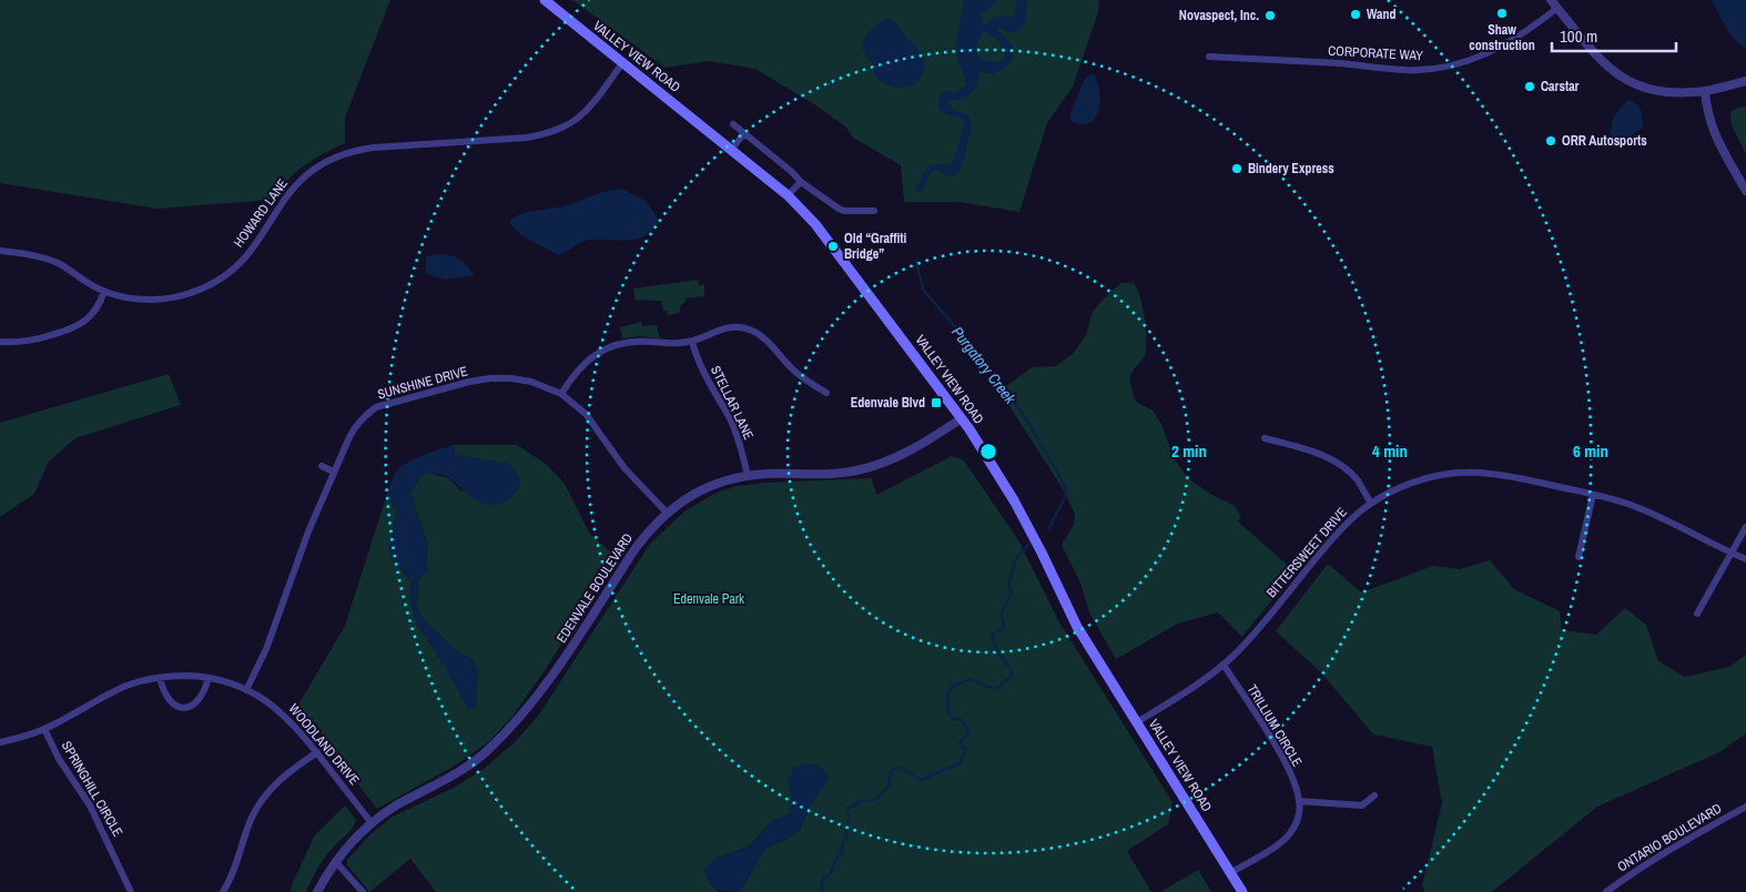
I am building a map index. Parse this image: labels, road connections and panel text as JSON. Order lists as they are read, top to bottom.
{
  "streets": {
    "main road": ["VALLEY VIEW ROAD"],
    "street": [
      "CORPORATE WAY",
      "HOWARD LANE",
      "SUNSHINE DRIVE",
      "STELLAR LANE",
      "BITTERSWEET DRIVE",
      "EDENVALE BOULEVARD",
      "TRILLIUM CIRCLE",
      "WOODLAND DRIVE",
      "SPRINGHILL CIRCLE",
      "ONTARIO BOULEVARD"
    ]
  },
  "crossings": [
    ["VALLEY VIEW ROAD", "HOWARD LANE"],
    ["VALLEY VIEW ROAD", "BITTERSWEET DRIVE"],
    ["VALLEY VIEW ROAD", "EDENVALE BOULEVARD"],
    ["SUNSHINE DRIVE", "EDENVALE BOULEVARD"],
    ["SUNSHINE DRIVE", "WOODLAND DRIVE"],
    ["STELLAR LANE", "EDENVALE BOULEVARD"],
    ["BITTERSWEET DRIVE", "TRILLIUM CIRCLE"],
    ["EDENVALE BOULEVARD", "WOODLAND DRIVE"],
    ["WOODLAND DRIVE", "SPRINGHILL CIRCLE"]
  ],
  "water": ["Purgatory Creek"],
  "parks": ["Edenvale Park"],
  "places": {
    "other": [
      "Shaw construction",
      "Wand",
      "Novaspect, Inc.",
      "Carstar",
      "ORR Autosports",
      "Bindery Express",
      "Old “Graffiti Bridge”"
    ],
    "transit": ["Edenvale Blvd"]
  },
  "scale_bar": "100 m",
  "rings": ["2 min", "4 min", "6 min"]
}
